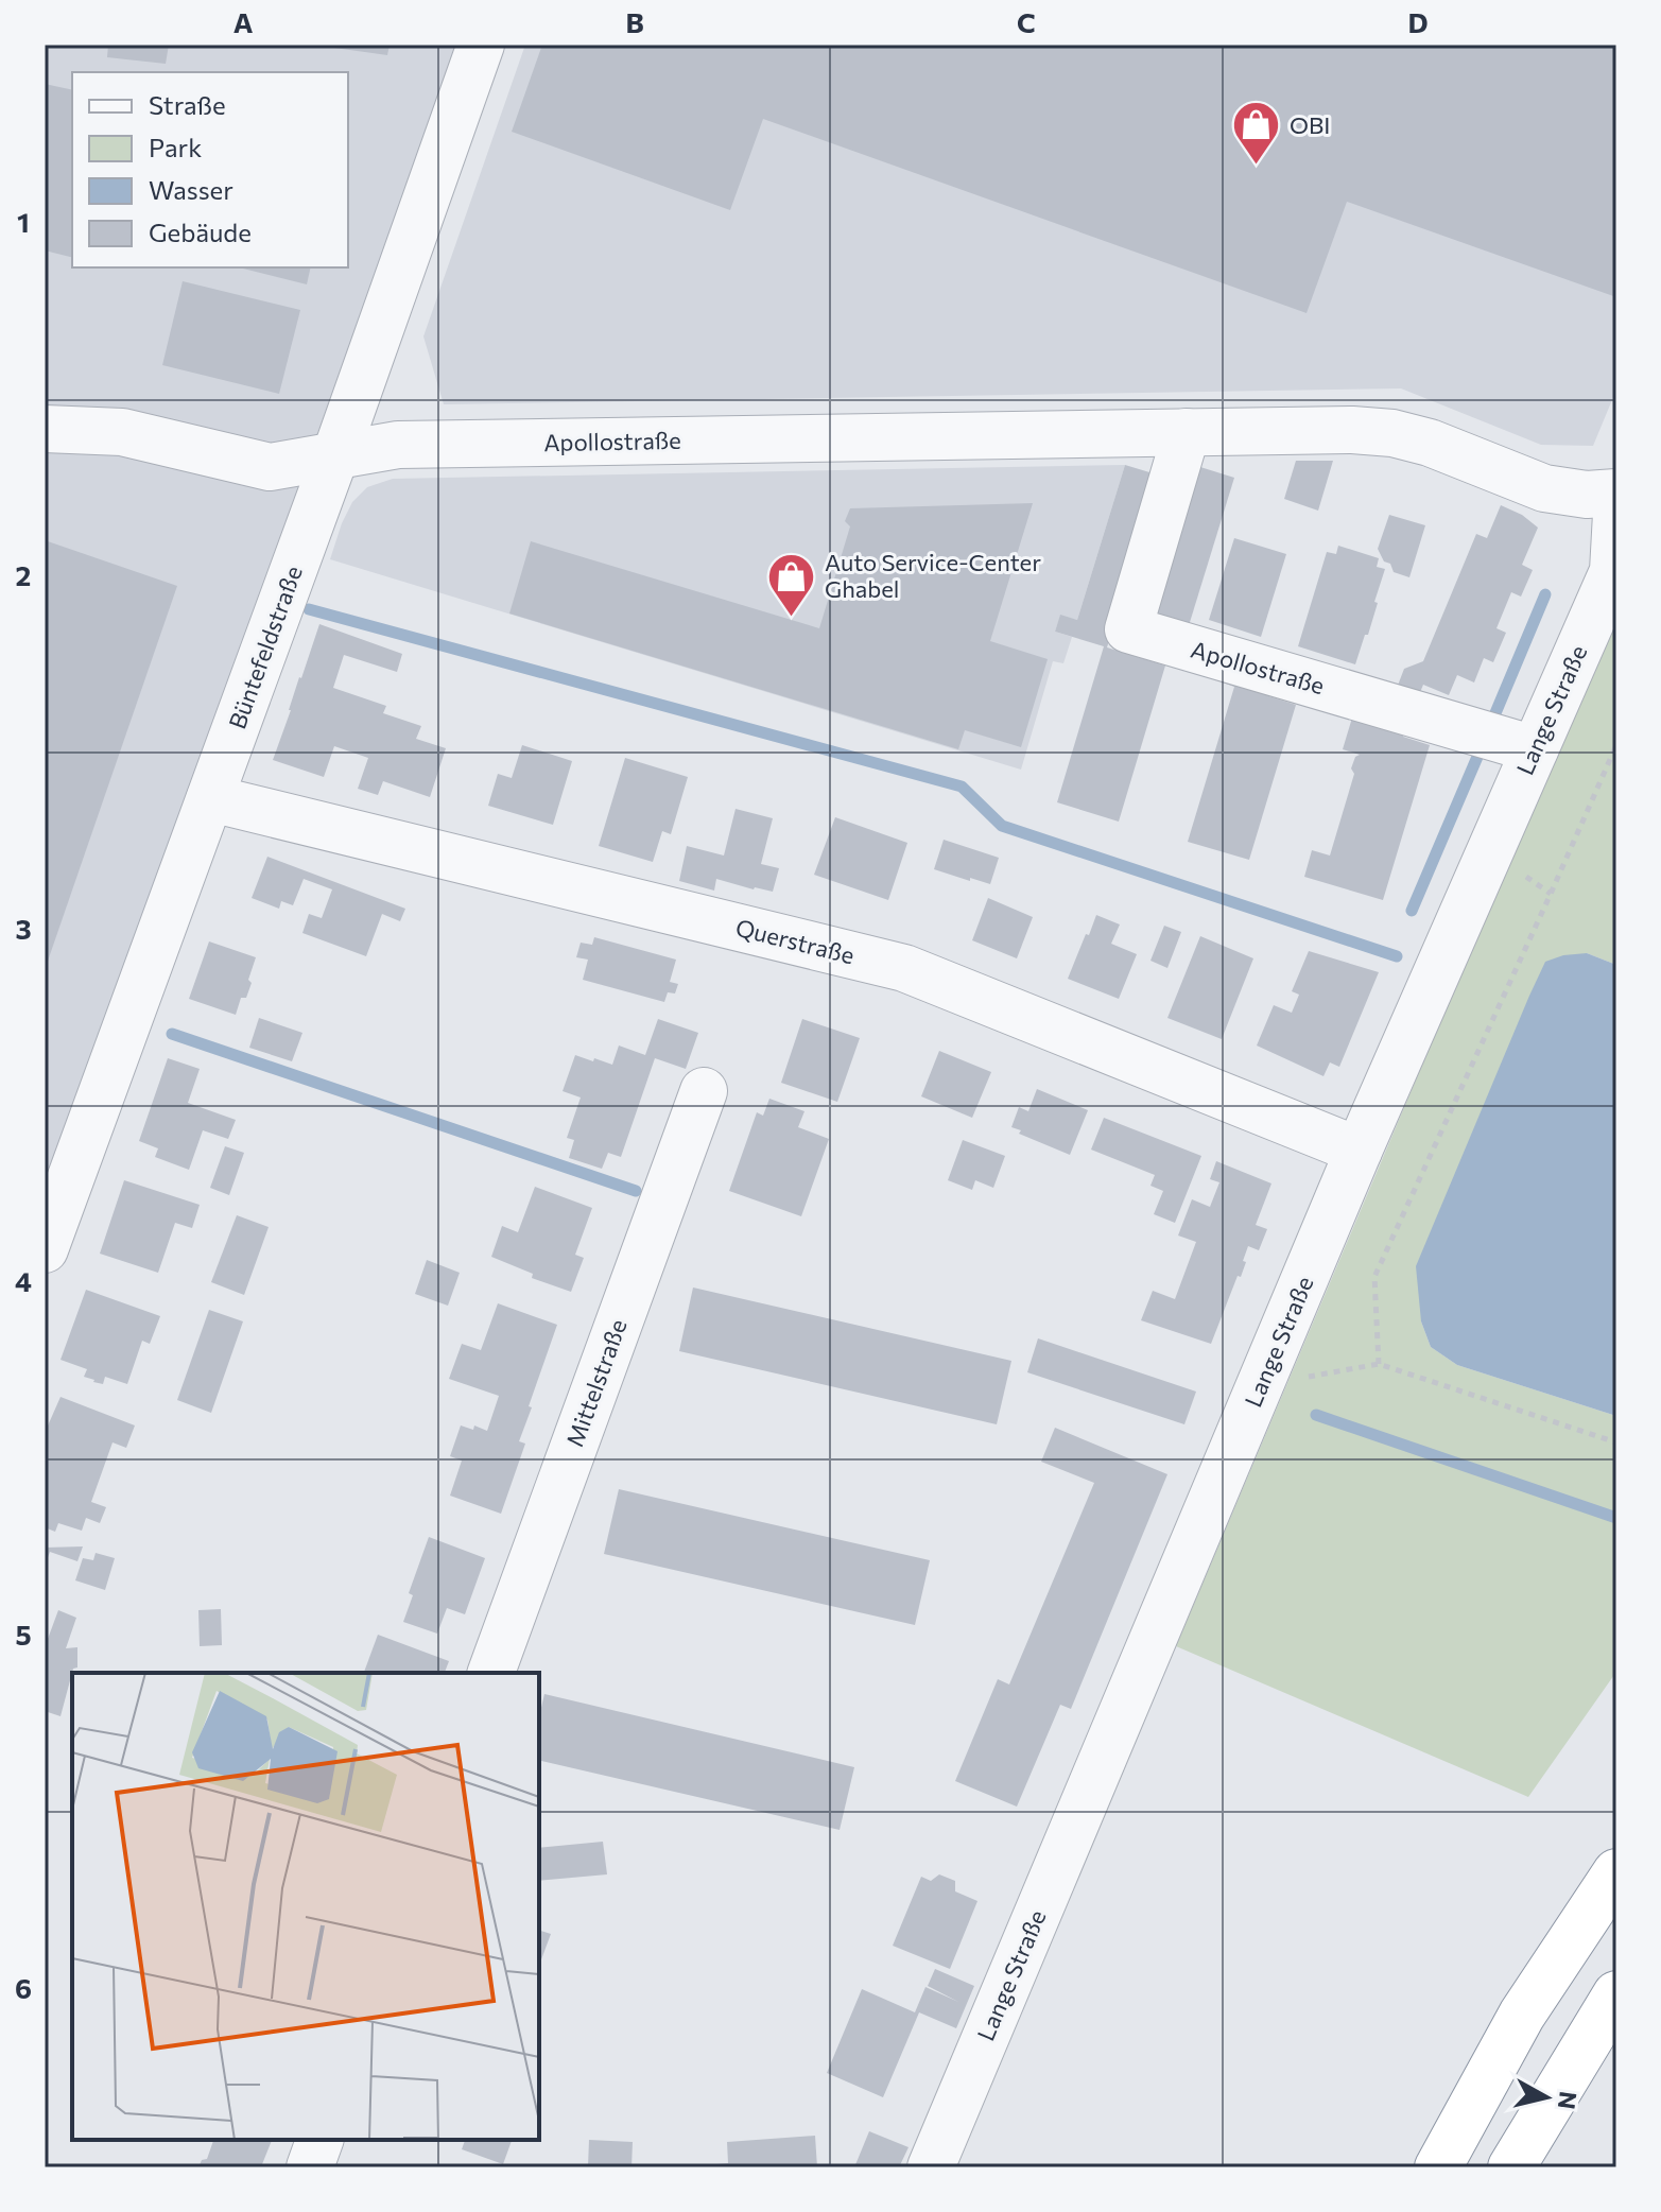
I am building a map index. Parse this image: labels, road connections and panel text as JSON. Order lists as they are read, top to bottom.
{
  "streets": {
    "street": [
      "Apollostraße",
      "Büntefeldstraße",
      "Lange Straße",
      "Querstraße",
      "Mittelstraße"
    ]
  },
  "crossings": [
    ["Apollostraße", "Büntefeldstraße"],
    ["Apollostraße", "Lange Straße"],
    ["Büntefeldstraße", "Querstraße"],
    ["Lange Straße", "Querstraße"]
  ],
  "places": {
    "shop": ["OBI", "Auto Service-Center Ghabel"]
  },
  "legend": [
    "Straße",
    "Park",
    "Wasser",
    "Gebäude"
  ],
  "north": "right",
  "grid": {
    "columns": [
      "A",
      "B",
      "C",
      "D"
    ],
    "rows": [
      "1",
      "2",
      "3",
      "4",
      "5",
      "6"
    ]
  }
}
